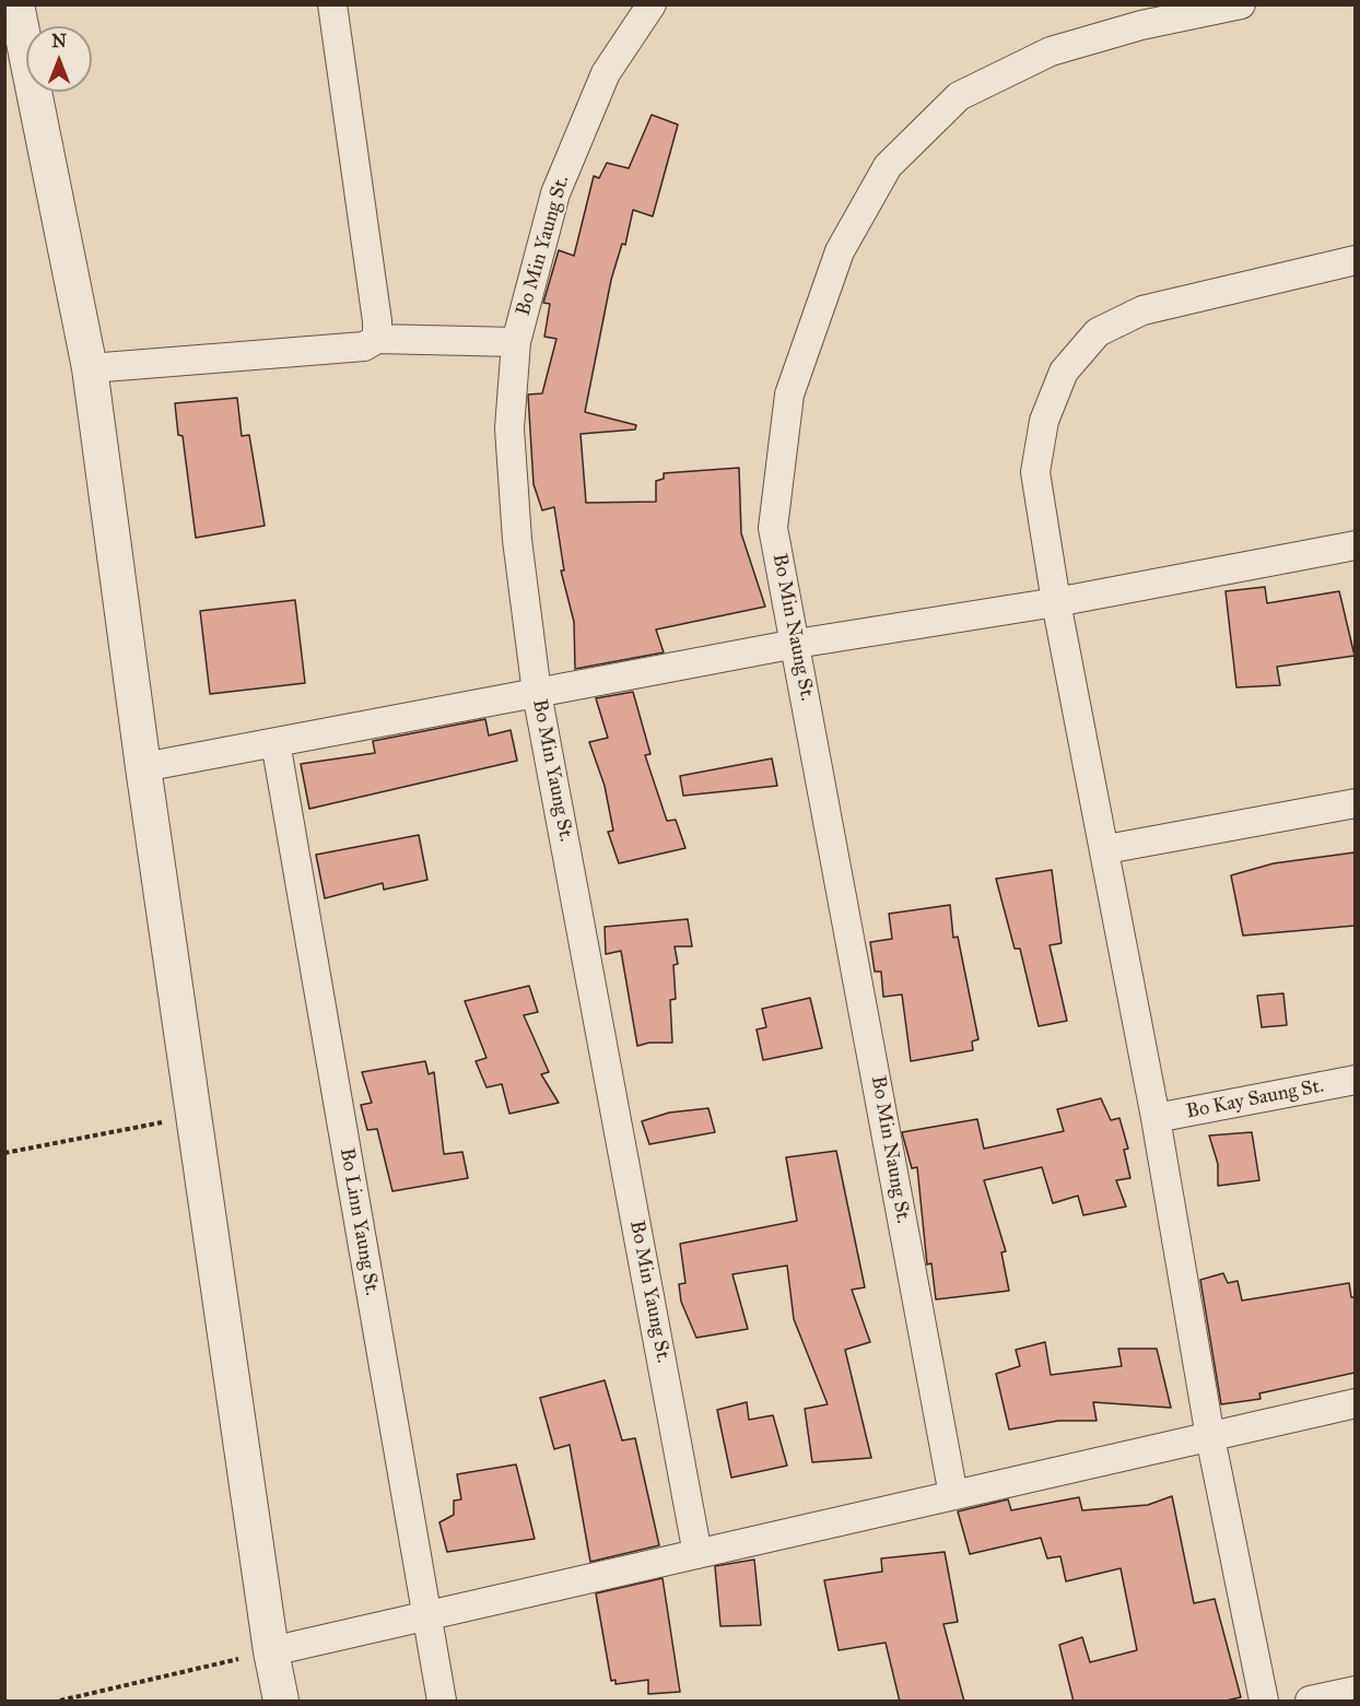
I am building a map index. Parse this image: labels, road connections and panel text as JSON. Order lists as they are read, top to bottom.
{
  "streets": {
    "street": [
      "Bo Min Yaung St.",
      "Bo Min Naung St.",
      "Bo Kay Saung St.",
      "Bo Linn Yaung St."
    ]
  },
  "north": "top"
}
